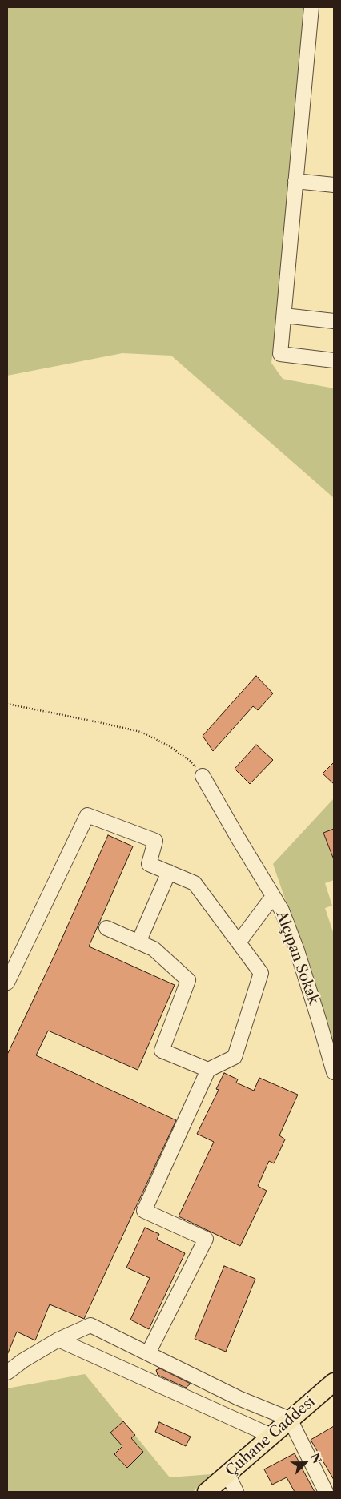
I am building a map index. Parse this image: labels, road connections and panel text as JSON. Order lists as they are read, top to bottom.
{
  "streets": {
    "main road": ["Çuhane Caddesi"],
    "street": ["Alçıpan Sokak"]
  },
  "north": "top right"
}
